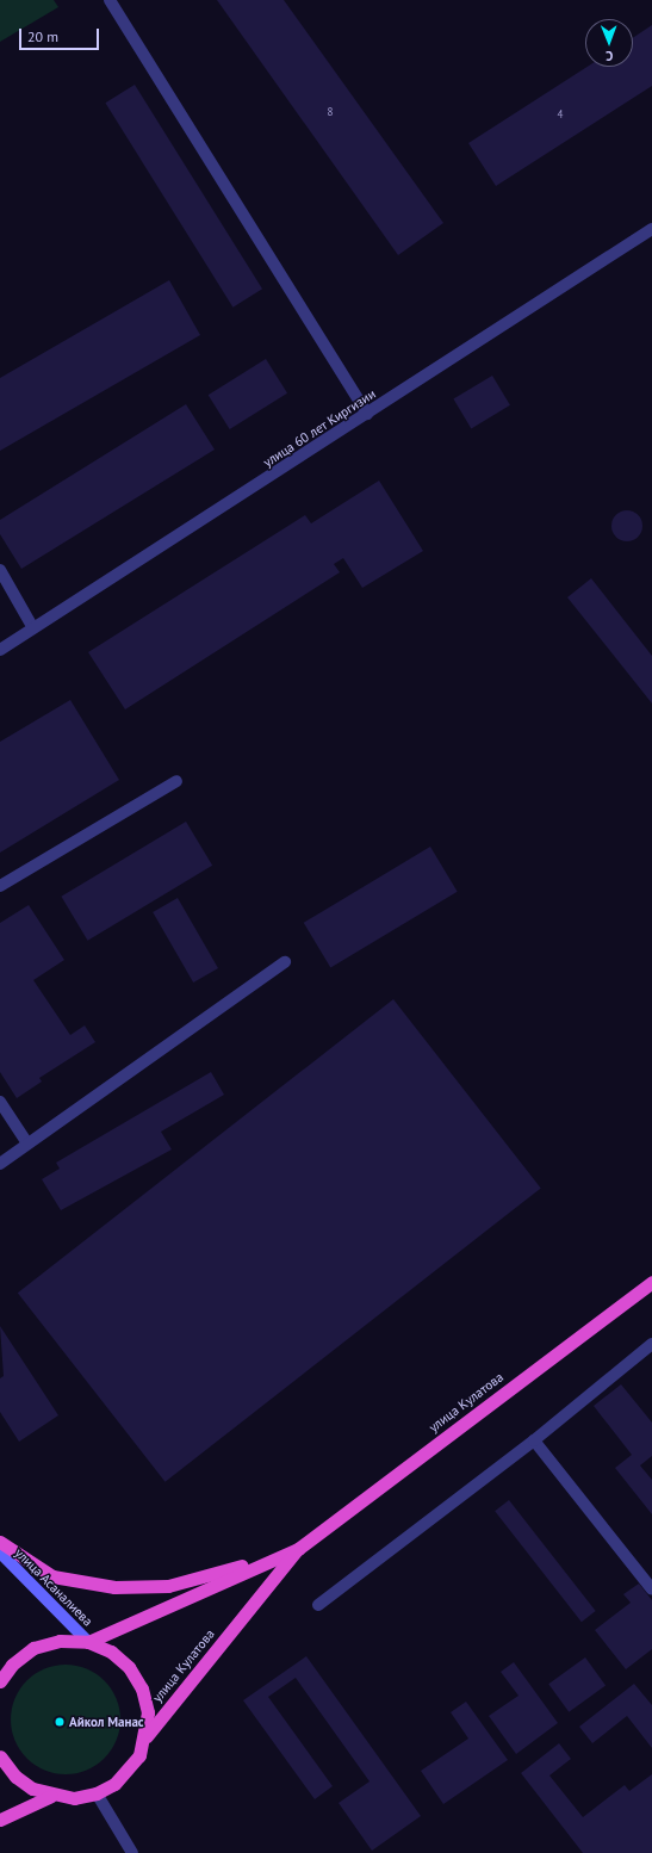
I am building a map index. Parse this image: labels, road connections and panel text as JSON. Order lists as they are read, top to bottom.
{
  "streets": {
    "highway": ["улица Кулатова"],
    "main road": ["улица Асаналиева"],
    "street": ["улица 60 лет Киргизии"]
  },
  "crossings": [
    ["улица Кулатова", "улица Асаналиева"]
  ],
  "places": ["Айкол Манас"],
  "house_numbers": ["8", "4"],
  "scale_bar": "20 m",
  "north": "bottom"
}
